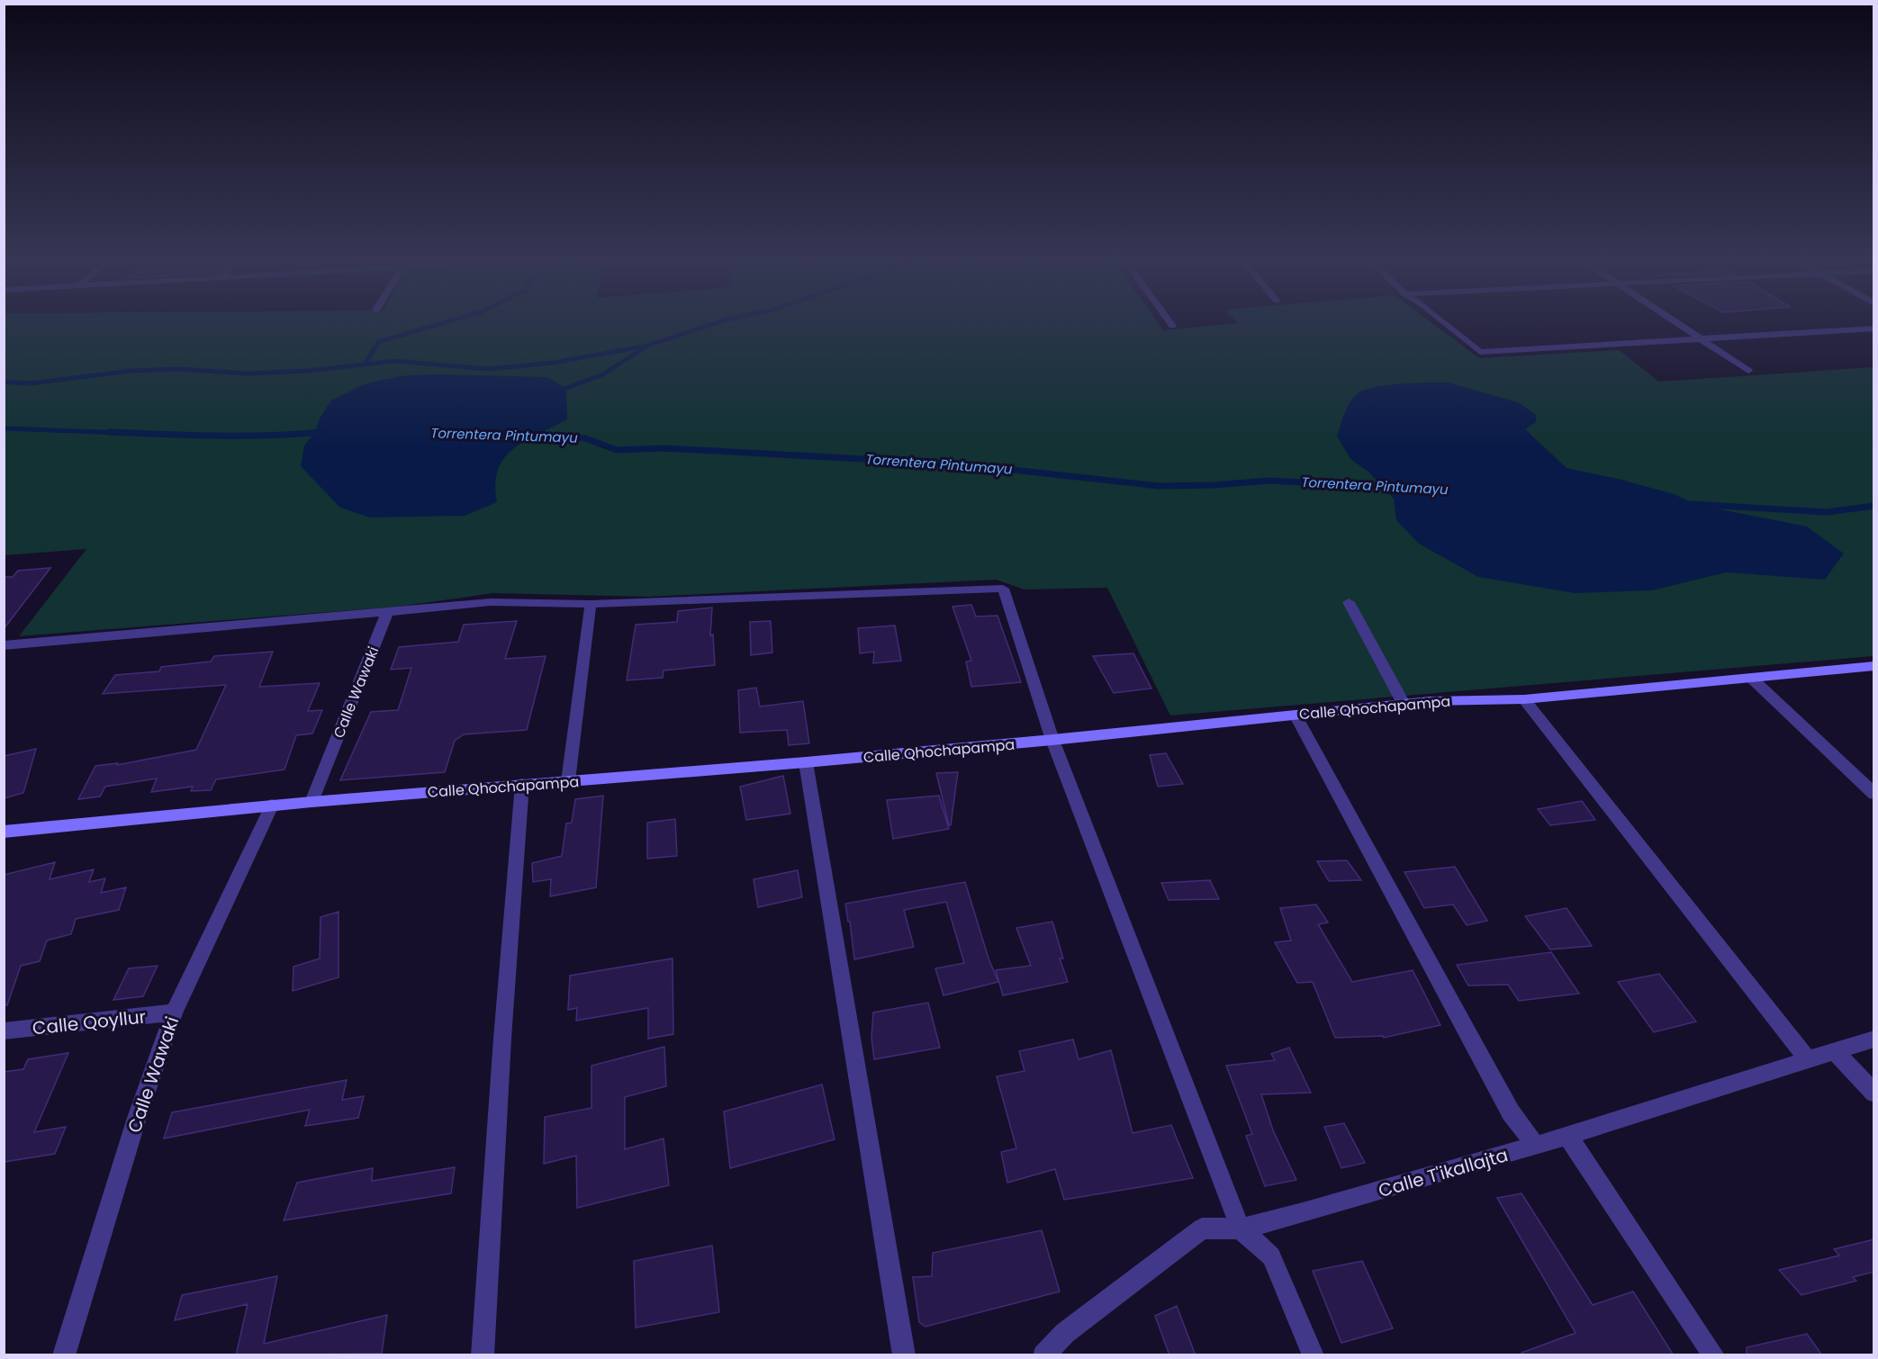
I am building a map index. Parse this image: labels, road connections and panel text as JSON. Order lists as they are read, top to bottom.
{
  "streets": {
    "street": [
      "Calle Wawaki",
      "Calle Qhochapampa",
      "Calle Qoyllur",
      "Calle T'ikallajta"
    ]
  },
  "crossings": [
    ["Calle Wawaki", "Calle Qhochapampa"],
    ["Calle Wawaki", "Calle Qoyllur"]
  ],
  "water": ["Torrentera Pintumayu"]
}
